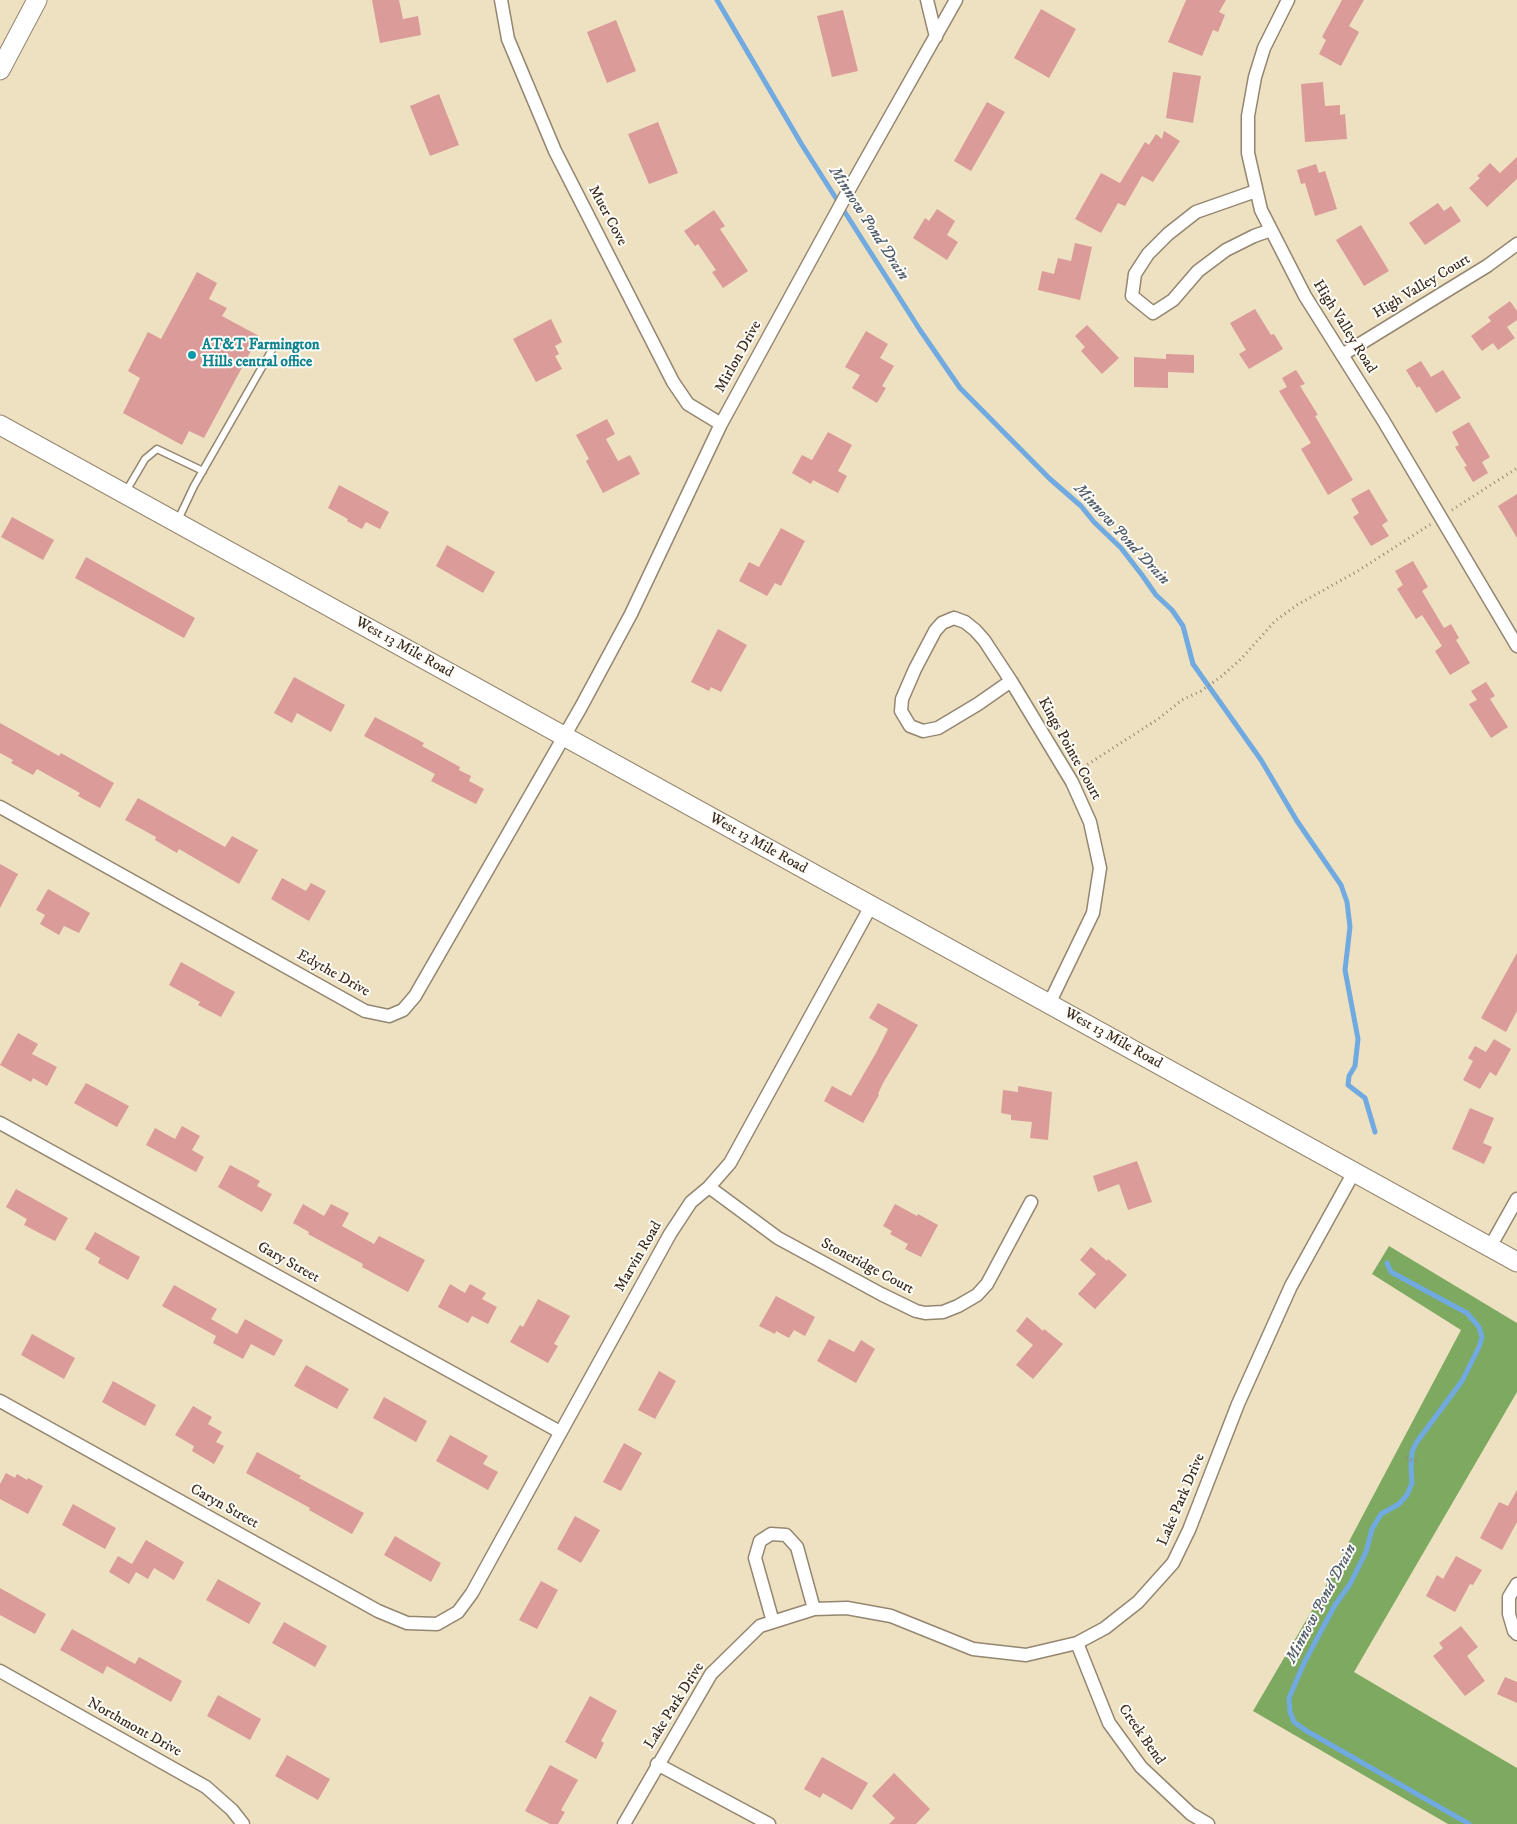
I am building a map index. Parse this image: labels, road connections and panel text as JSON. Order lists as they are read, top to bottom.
{
  "streets": {
    "street": [
      "Muer Cove",
      "High Valley Court",
      "High Valley Road",
      "Mirlon Drive",
      "West 13 Mile Road",
      "Kings Pointe Court",
      "Edythe Drive",
      "Marvin Road",
      "Gary Street",
      "Stoneridge Court",
      "Lake Park Drive",
      "Caryn Street",
      "Northmont Drive",
      "Creek Bend"
    ]
  },
  "crossings": [
    ["Muer Cove", "Mirlon Drive"],
    ["High Valley Court", "High Valley Road"],
    ["Mirlon Drive", "West 13 Mile Road"],
    ["Mirlon Drive", "Edythe Drive"],
    ["West 13 Mile Road", "Kings Pointe Court"],
    ["West 13 Mile Road", "Edythe Drive"],
    ["West 13 Mile Road", "Marvin Road"],
    ["West 13 Mile Road", "Lake Park Drive"],
    ["Marvin Road", "Gary Street"],
    ["Marvin Road", "Stoneridge Court"],
    ["Marvin Road", "Caryn Street"],
    ["Lake Park Drive", "Creek Bend"]
  ],
  "water": ["Minnow Pond Drain"],
  "places": ["AT&T Farmington Hills central office"]
}
